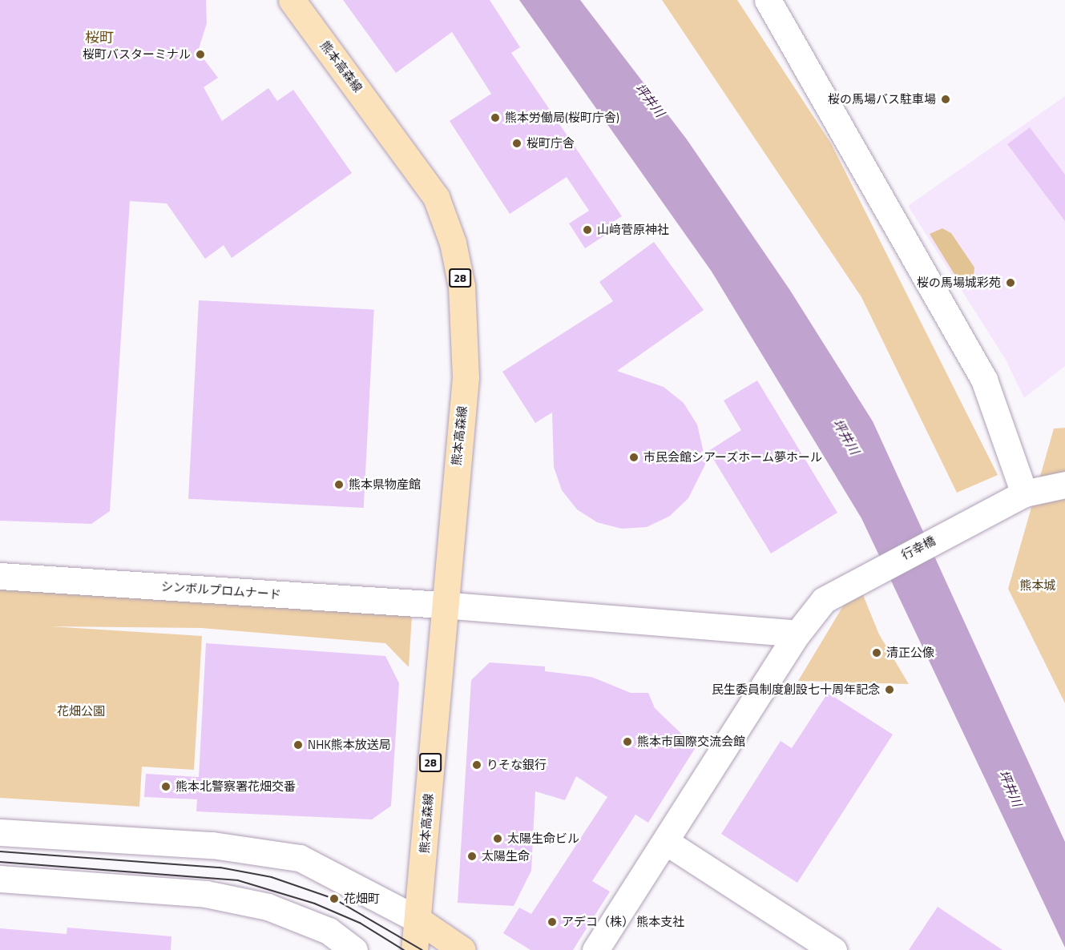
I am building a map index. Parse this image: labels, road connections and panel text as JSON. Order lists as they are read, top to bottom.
{
  "streets": {
    "main road": ["熊本高森線", "28"],
    "street": ["行幸橋", "シンボルプロムナード"]
  },
  "crossings": [
    ["熊本高森線", "シンボルプロムナード"],
    ["行幸橋", "シンボルプロムナード"]
  ],
  "districts": ["桜町"],
  "water": ["坪井川"],
  "parks": ["熊本城", "花畑公園"],
  "places": [
    "桜町バスターミナル",
    "桜の馬場バス駐車場",
    "熊本労働局(桜町庁舎)",
    "桜町庁舎",
    "山﨑菅原神社",
    "桜の馬場城彩苑",
    "市民会館シアーズホーム夢ホール",
    "熊本県物産館",
    "清正公像",
    "民生委員制度創設七十周年記念",
    "熊本市国際交流会館",
    "NHK熊本放送局",
    "りそな銀行",
    "熊本北警察署花畑交番",
    "太陽生命ビル",
    "太陽生命",
    "花畑町",
    "アデコ（株） 熊本支社"
  ]
}
